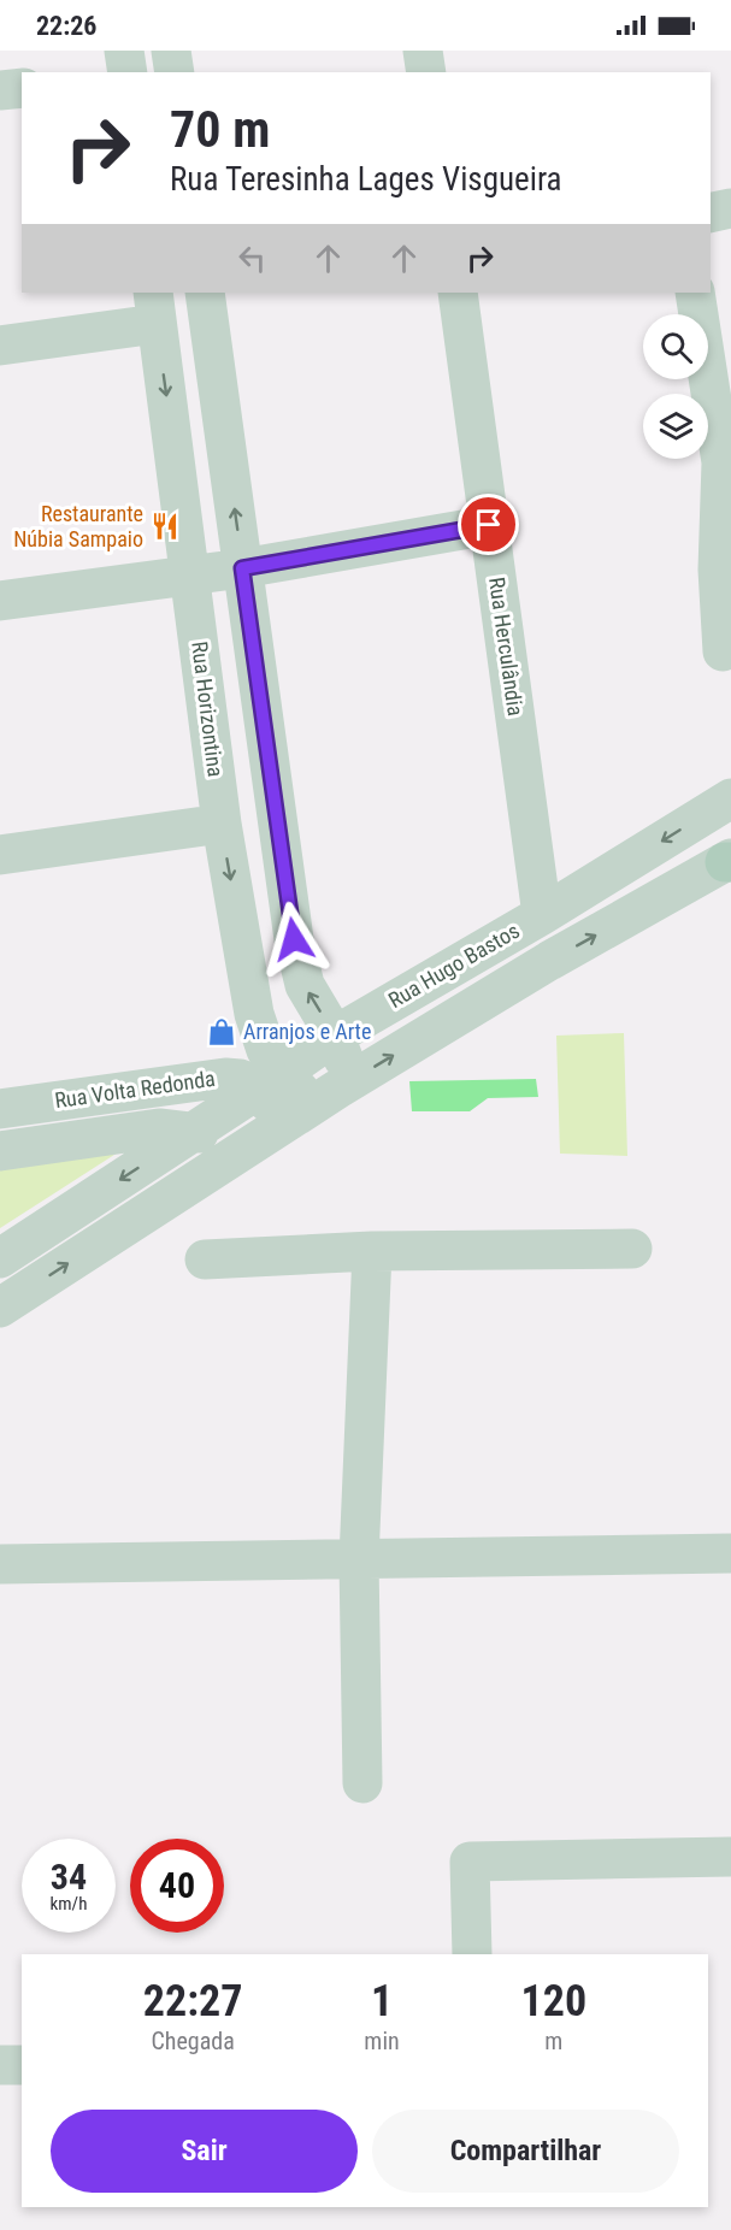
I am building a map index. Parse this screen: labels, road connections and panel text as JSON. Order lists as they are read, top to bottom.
{
  "streets": {
    "street": [
      "Rua Herculândia",
      "Rua Horizontina",
      "Rua Hugo Bastos",
      "Rua Volta Redonda"
    ]
  },
  "crossings": [
    ["Rua Herculândia", "Rua Hugo Bastos"],
    ["Rua Horizontina", "Rua Hugo Bastos"],
    ["Rua Horizontina", "Rua Volta Redonda"],
    ["Rua Hugo Bastos", "Rua Volta Redonda"]
  ],
  "places": {
    "restaurant": ["Restaurante Núbia Sampaio"],
    "shop": ["Arranjos e Arte"]
  },
  "page": {
    "status": "22:26",
    "turn": ["70 m", "Rua Teresinha Lages Visgueira"],
    "speed": "34 km/h",
    "limit": "40",
    "eta": [
      "22:27",
      "Chegada",
      "1",
      "min",
      "120",
      "m"
    ],
    "buttons": ["Sair", "Compartilhar"]
  }
}
